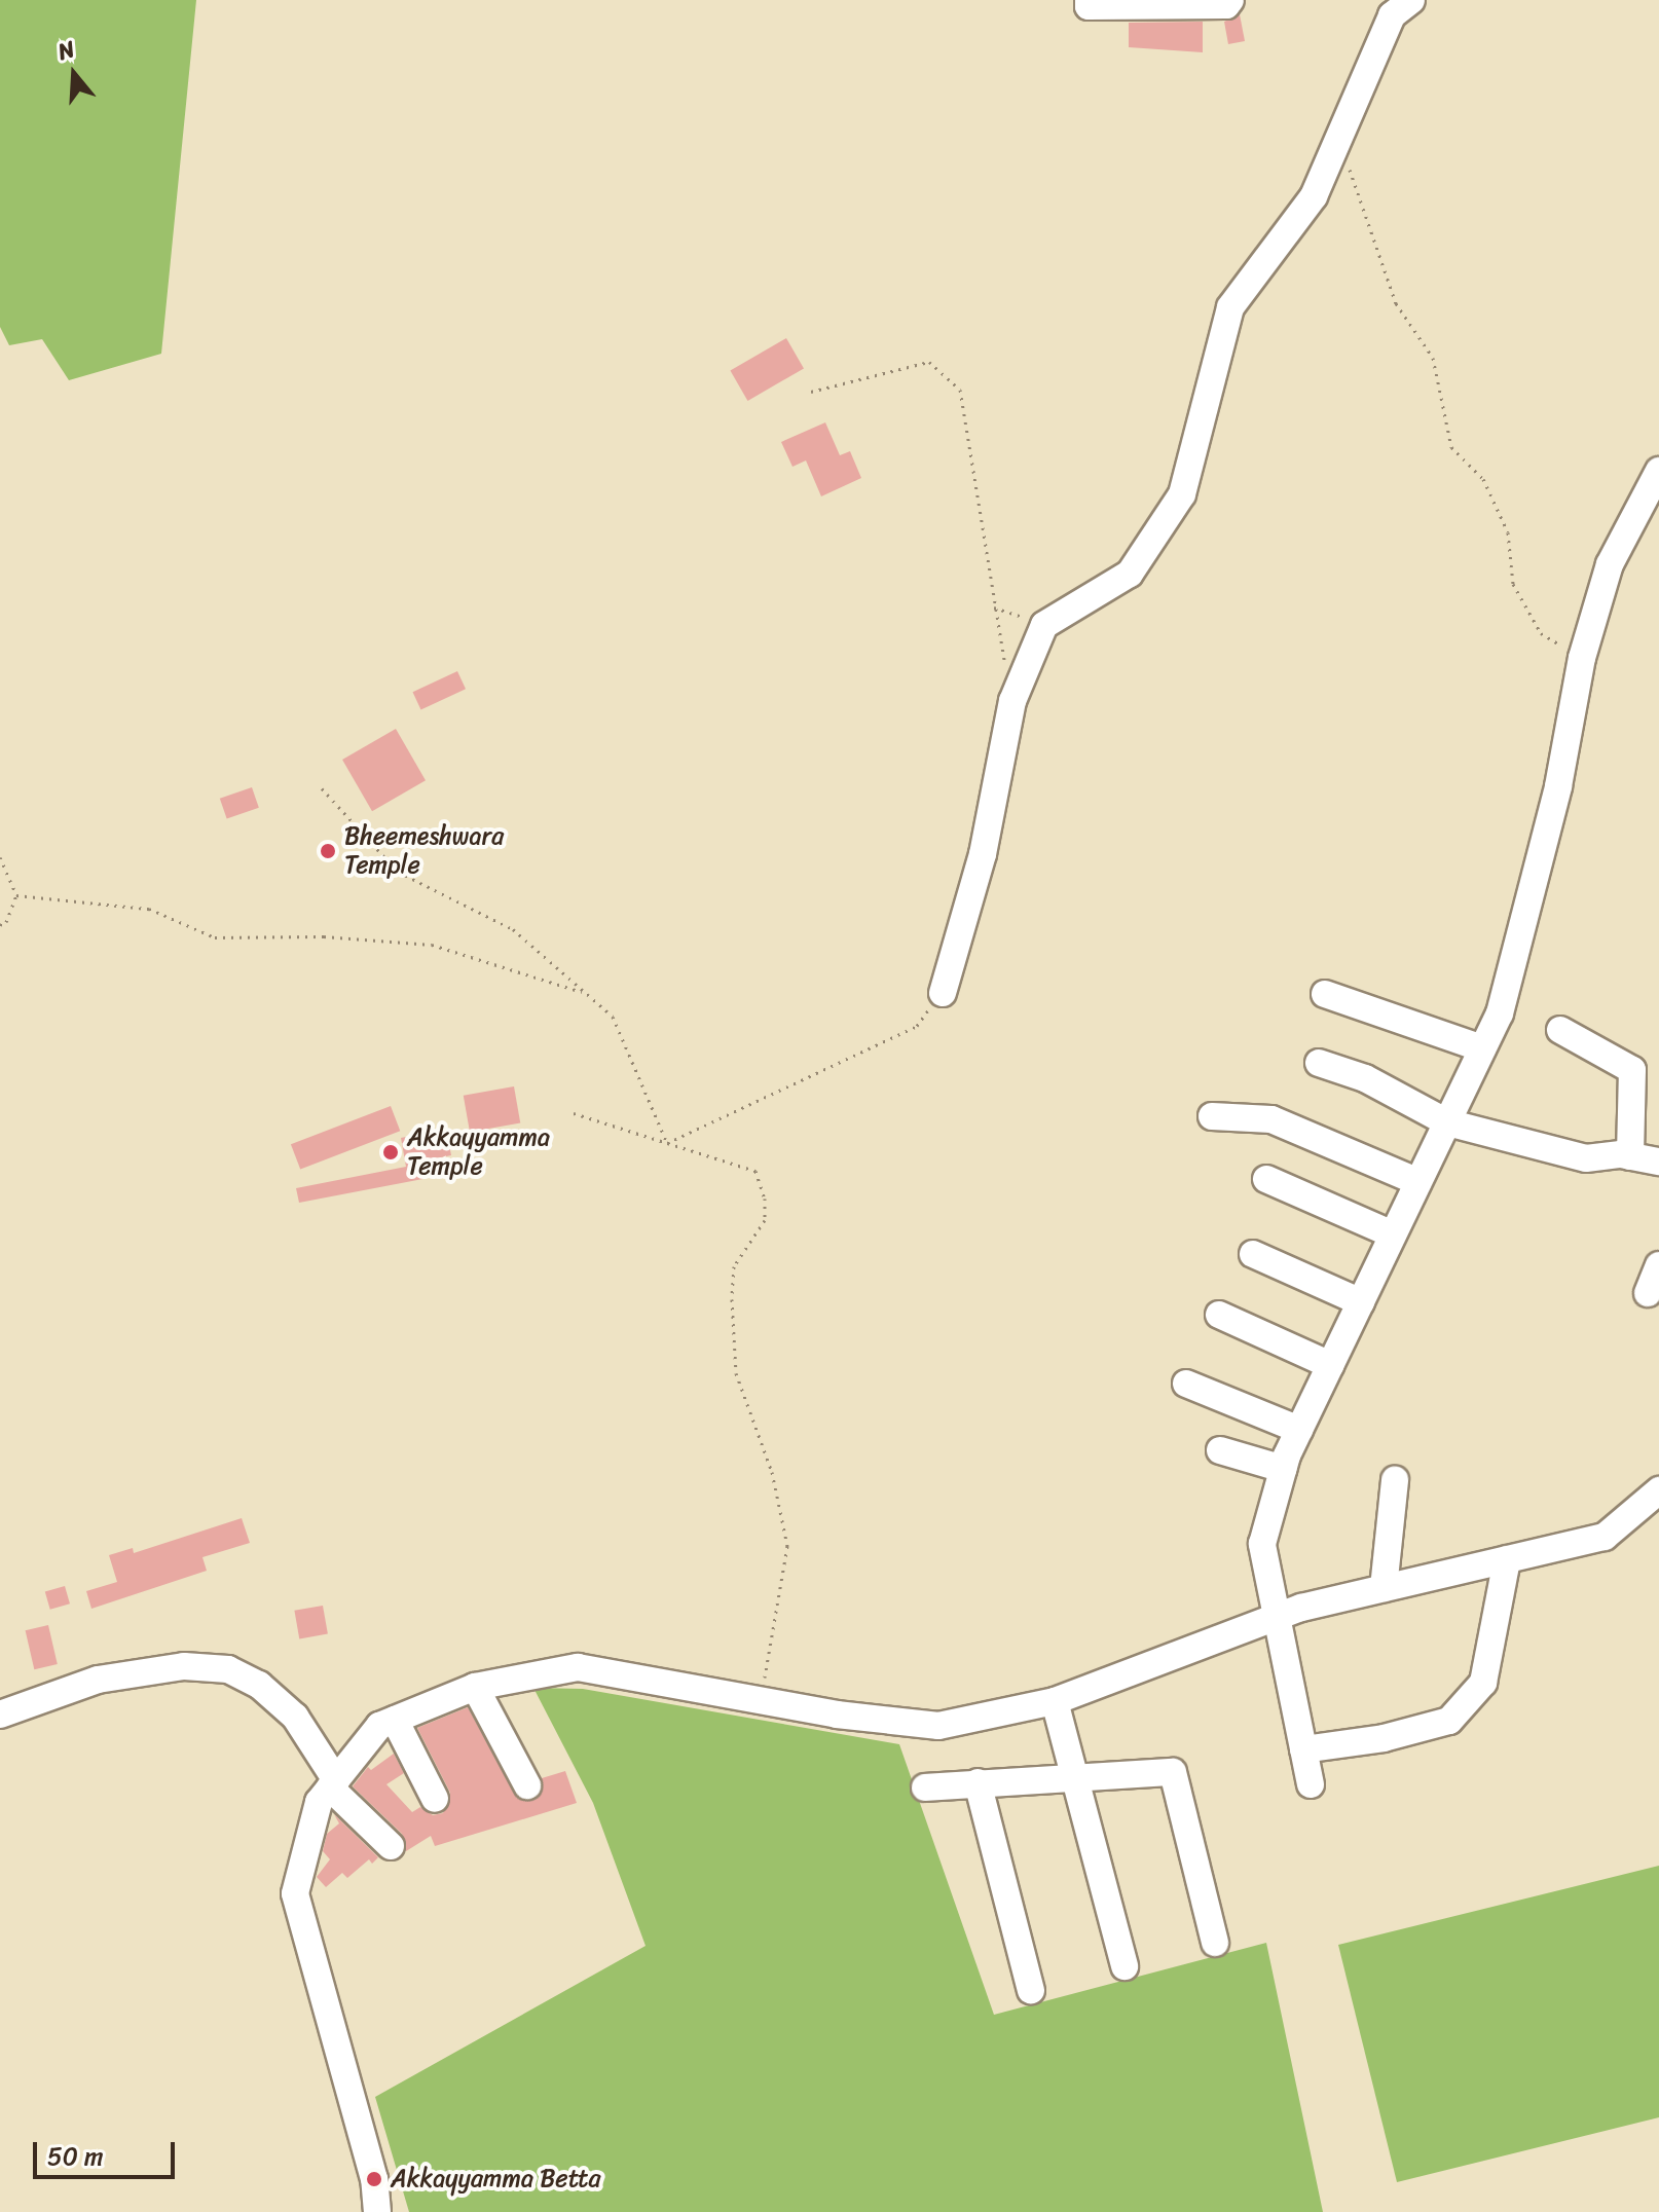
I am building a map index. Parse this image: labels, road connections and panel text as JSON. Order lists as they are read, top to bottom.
{
  "places": ["Bheemeshwara Temple", "Akkayyamma Temple", "Akkayyamma Betta"],
  "scale_bar": "50 m",
  "north": "top"
}
